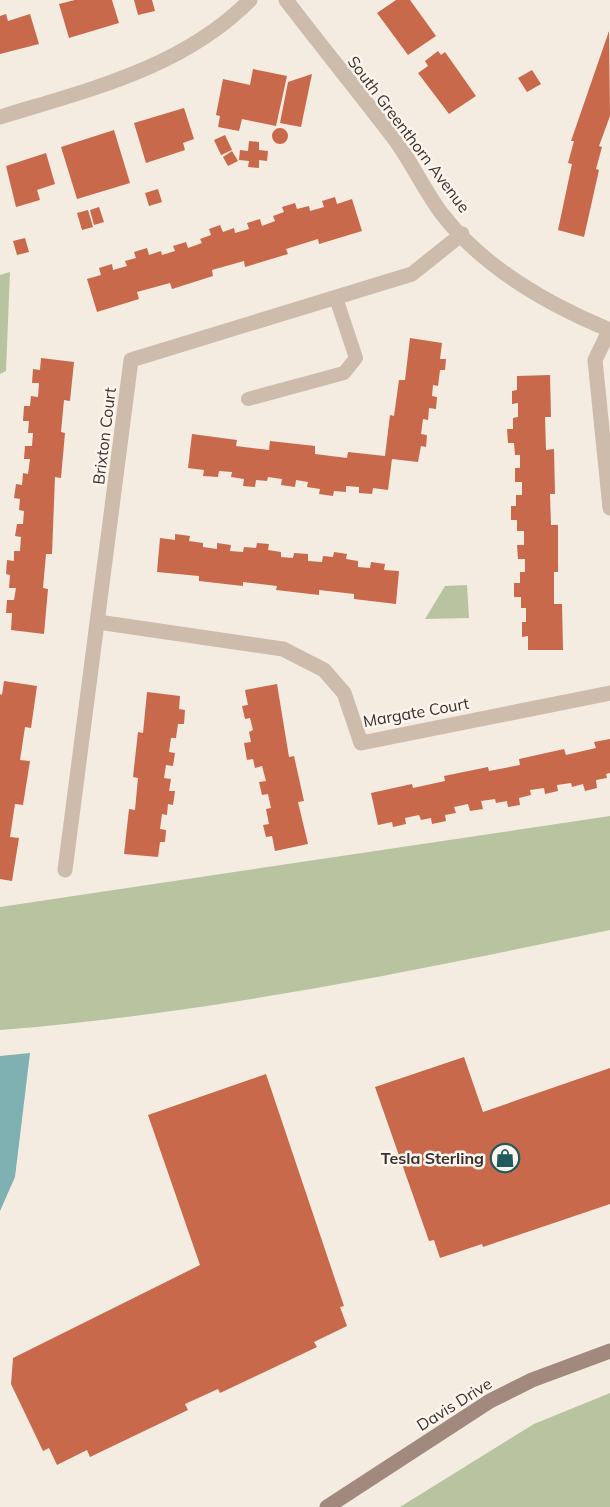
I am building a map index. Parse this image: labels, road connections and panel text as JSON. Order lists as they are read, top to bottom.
{
  "streets": {
    "main road": ["Davis Drive"],
    "street": ["South Greenthorn Avenue", "Brixton Court", "Margate Court"]
  },
  "crossings": [
    ["South Greenthorn Avenue", "Brixton Court"],
    ["Brixton Court", "Margate Court"]
  ],
  "places": {
    "shop": ["Tesla Sterling"]
  }
}
